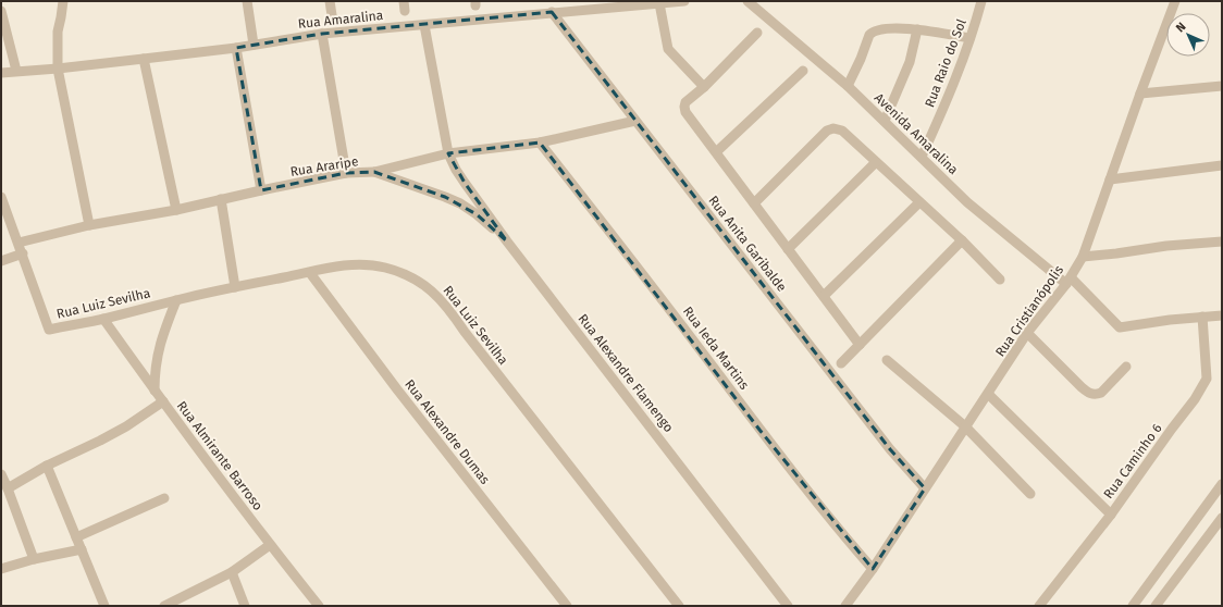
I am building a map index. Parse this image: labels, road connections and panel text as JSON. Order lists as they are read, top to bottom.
{
  "streets": {
    "street": [
      "Rua Amaralina",
      "Rua Raio do Sol",
      "Avenida Amaralina",
      "Rua Araripe",
      "Rua Anita Garibalde",
      "Rua Luiz Sevilha",
      "Rua Cristianópolis",
      "Rua Ieda Martins",
      "Rua Alexandre Flamengo",
      "Rua Alexandre Dumas",
      "Rua Almirante Barroso",
      "Rua Caminho 6"
    ]
  },
  "crossings": [
    ["Rua Amaralina", "Rua Anita Garibalde"],
    ["Rua Amaralina", "Rua Alexandre Flamengo"],
    ["Rua Raio do Sol", "Avenida Amaralina"],
    ["Avenida Amaralina", "Rua Cristianópolis"],
    ["Avenida Amaralina", "Rua Caminho 6"],
    ["Rua Araripe", "Rua Anita Garibalde"],
    ["Rua Araripe", "Rua Ieda Martins"],
    ["Rua Araripe", "Rua Alexandre Flamengo"],
    ["Rua Anita Garibalde", "Rua Cristianópolis"],
    ["Rua Luiz Sevilha", "Rua Alexandre Dumas"],
    ["Rua Luiz Sevilha", "Rua Almirante Barroso"],
    ["Rua Cristianópolis", "Rua Ieda Martins"]
  ],
  "north": "top left"
}
